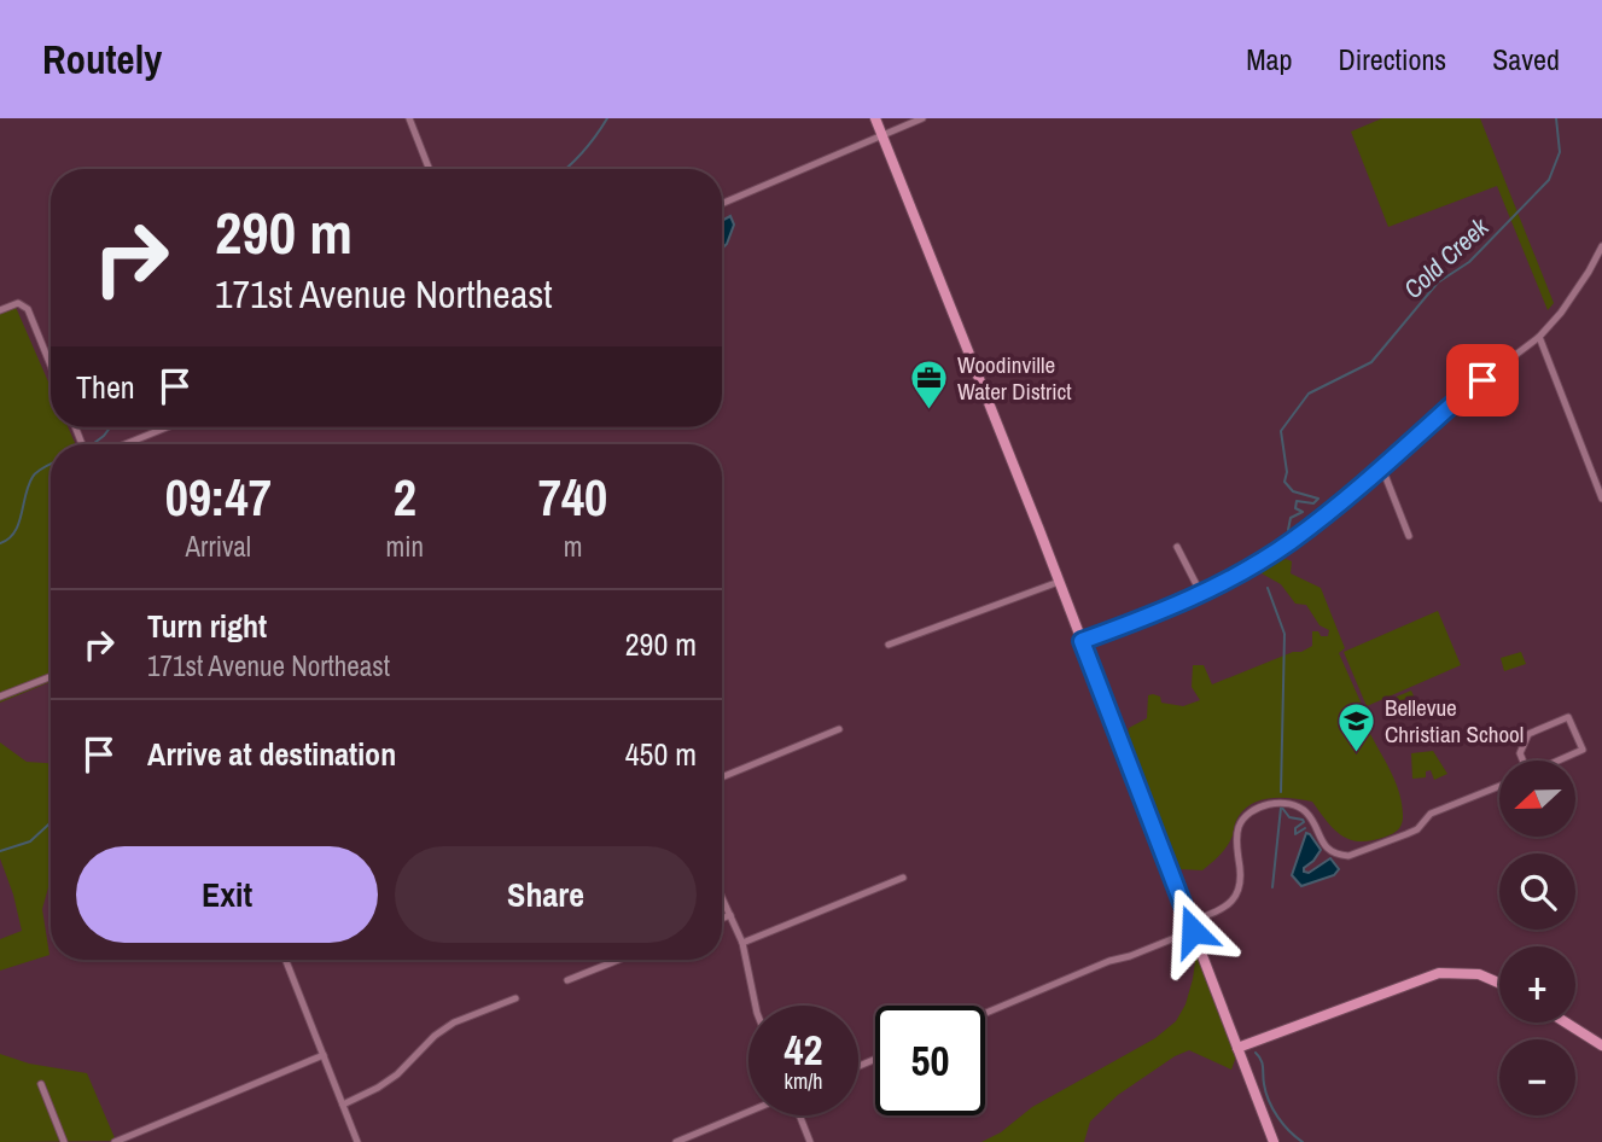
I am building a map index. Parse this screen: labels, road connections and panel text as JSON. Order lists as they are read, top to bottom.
{
  "water": ["Cold Creek"],
  "places": {
    "office": ["Woodinville Water District"],
    "school or university": ["Bellevue Christian School"]
  },
  "north": "left",
  "page": {
    "header": "Routely",
    "nav": ["Map", "Directions", "Saved"],
    "turn": ["290 m", "171st Avenue Northeast"],
    "then": "Then",
    "eta": [
      "09:47",
      "Arrival",
      "2",
      "min",
      "740",
      "m"
    ],
    "list": [
      {
        "name": "Turn right",
        "note": "171st Avenue Northeast",
        "value": "290 m"
      },
      {
        "name": "Arrive at destination",
        "value": "450 m"
      }
    ],
    "map_buttons": ["+", "−"],
    "buttons": ["Exit", "Share"],
    "speed": "42 km/h",
    "limit": "50"
  }
}
